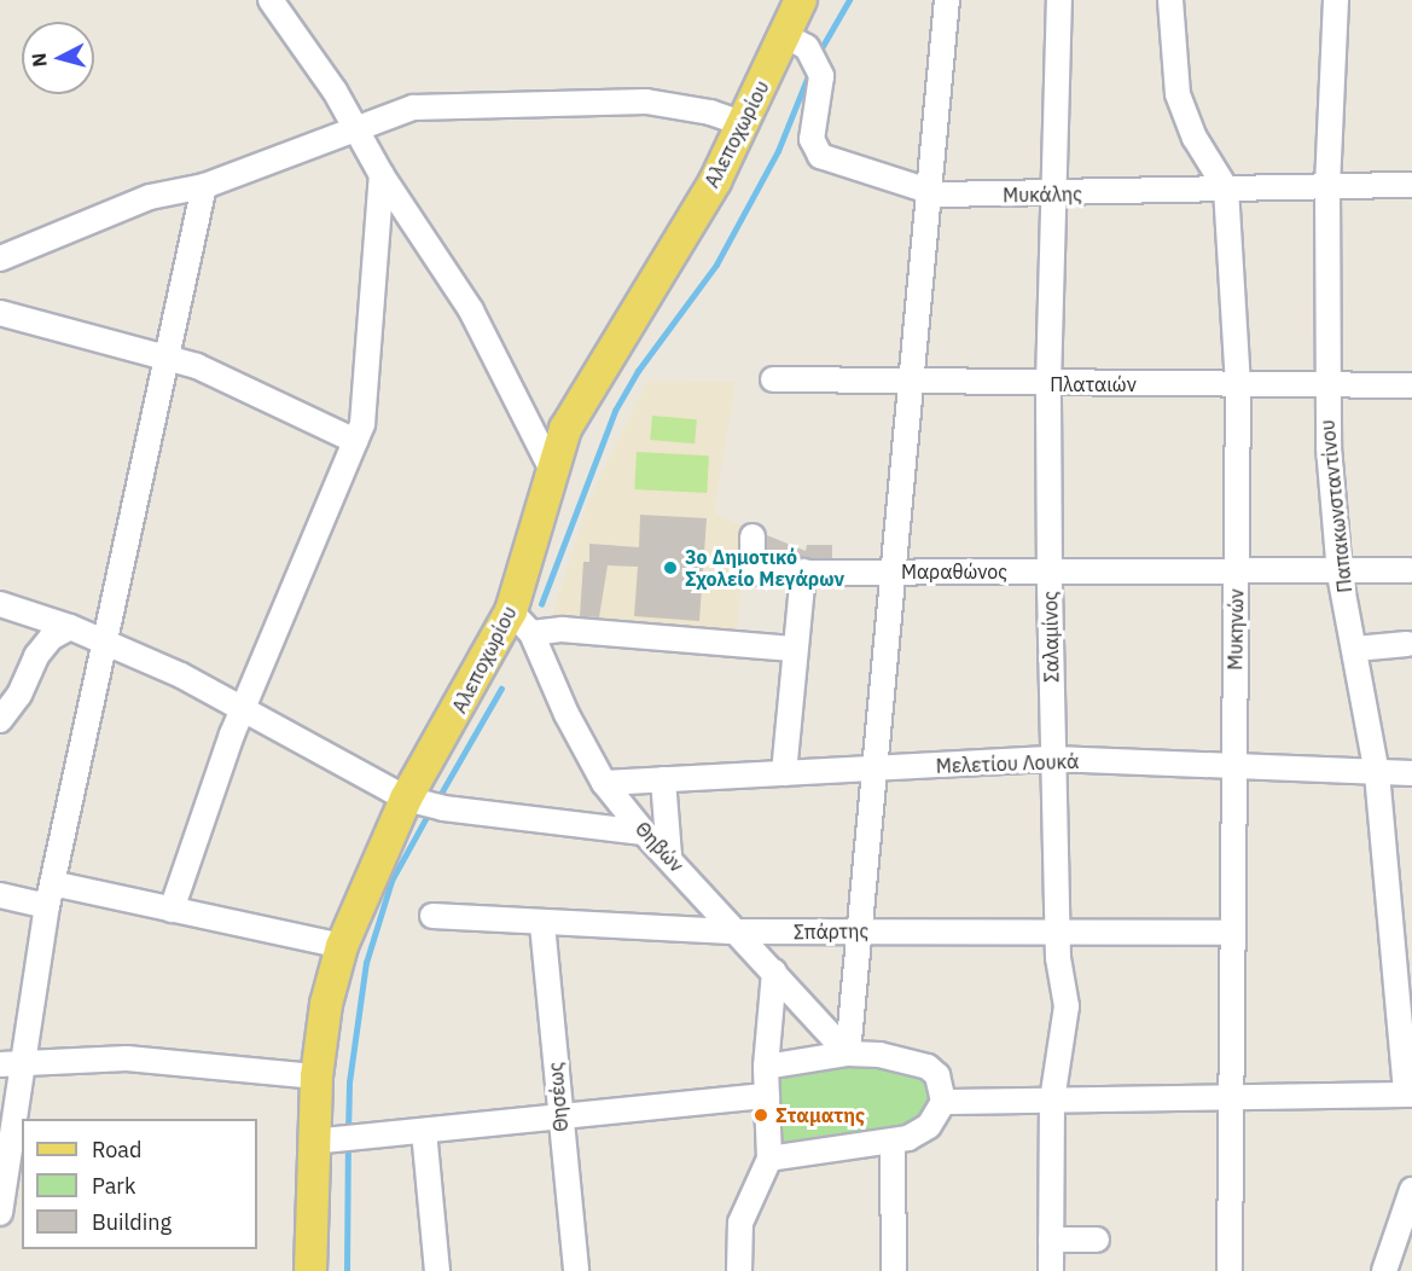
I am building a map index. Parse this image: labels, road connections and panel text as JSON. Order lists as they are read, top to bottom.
{
  "streets": {
    "main road": ["Αλεποχωρίου"],
    "street": [
      "Μυκάλης",
      "Πλαταιών",
      "Παπακωνσταντίνου",
      "Μαραθώνος",
      "Μυκηνών",
      "Σαλαμίνος",
      "Μελετίου Λουκά",
      "Θηβών",
      "Σπάρτης",
      "Θησέως"
    ]
  },
  "crossings": [
    ["Αλεποχωρίου", "Μυκάλης"],
    ["Αλεποχωρίου", "Θηβών"],
    ["Μυκάλης", "Παπακωνσταντίνου"],
    ["Μυκάλης", "Μυκηνών"],
    ["Μυκάλης", "Σαλαμίνος"],
    ["Πλαταιών", "Παπακωνσταντίνου"],
    ["Πλαταιών", "Μυκηνών"],
    ["Πλαταιών", "Σαλαμίνος"],
    ["Παπακωνσταντίνου", "Μαραθώνος"],
    ["Παπακωνσταντίνου", "Μελετίου Λουκά"],
    ["Μαραθώνος", "Μυκηνών"],
    ["Μαραθώνος", "Σαλαμίνος"],
    ["Μυκηνών", "Μελετίου Λουκά"],
    ["Μυκηνών", "Σπάρτης"],
    ["Σαλαμίνος", "Μελετίου Λουκά"],
    ["Σαλαμίνος", "Σπάρτης"],
    ["Μελετίου Λουκά", "Θηβών"],
    ["Θηβών", "Σπάρτης"],
    ["Σπάρτης", "Θησέως"]
  ],
  "places": ["3ο Δημοτικό Σχολείο Μεγάρων", "Σταματης"],
  "legend": ["Road", "Park", "Building"],
  "north": "left"
}
